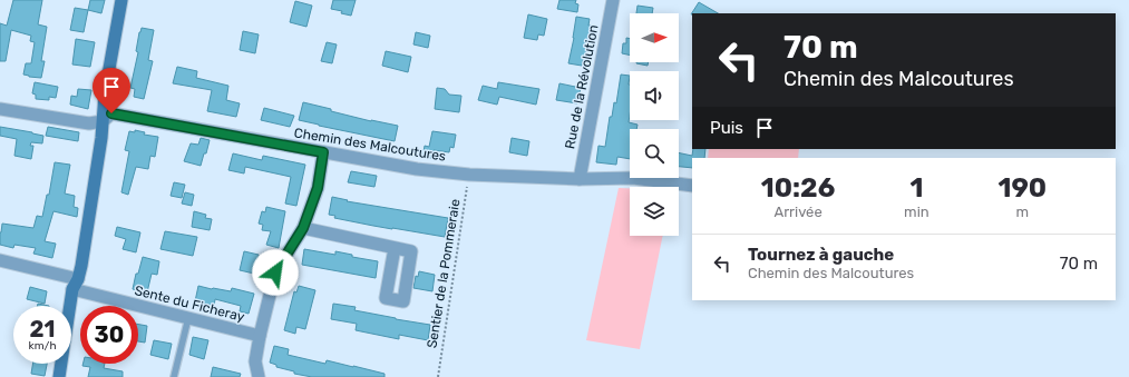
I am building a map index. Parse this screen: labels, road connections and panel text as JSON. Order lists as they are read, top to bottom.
{
  "streets": {
    "street": ["Rue de la Révolution", "Chemin des Malcoutures", "Sente du Ficheray"],
    "path": ["Sentier de la Pommeraie"]
  },
  "crossings": [
    ["Rue de la Révolution", "Chemin des Malcoutures"],
    ["Chemin des Malcoutures", "Sentier de la Pommeraie"]
  ],
  "north": "right",
  "page": {
    "turn": ["70 m", "Chemin des Malcoutures"],
    "then": "Puis",
    "eta": [
      "10:26",
      "Arrivée",
      "1",
      "min",
      "190",
      "m"
    ],
    "list": [
      {
        "name": "Tournez à gauche",
        "note": "Chemin des Malcoutures",
        "value": "70 m"
      }
    ],
    "speed": "21 km/h",
    "limit": "30"
  }
}
